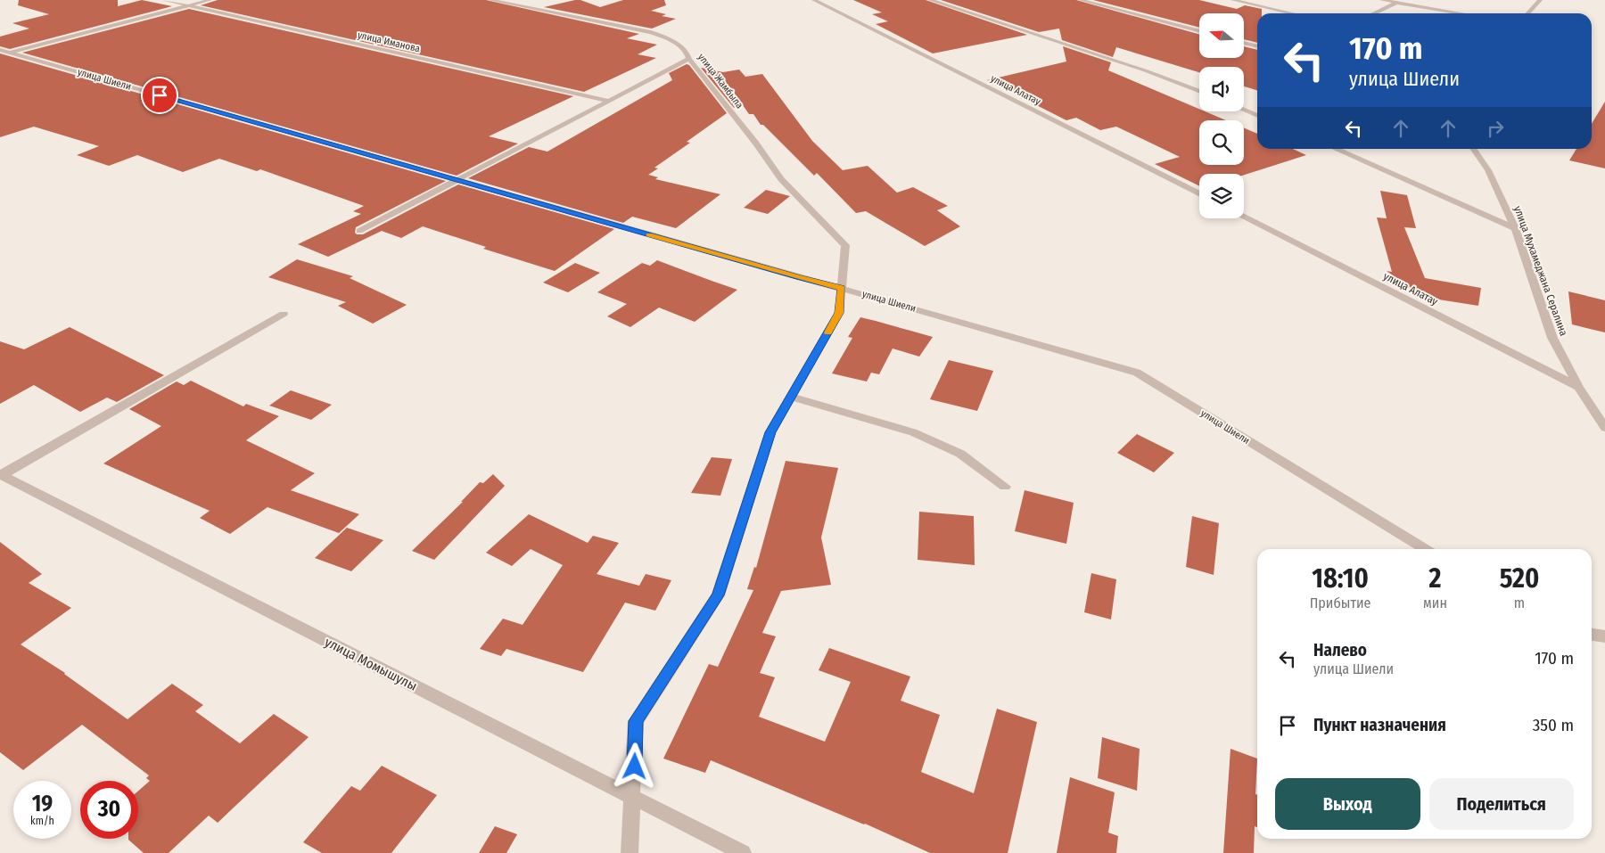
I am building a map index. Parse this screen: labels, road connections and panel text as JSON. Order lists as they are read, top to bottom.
{
  "streets": {
    "street": [
      "улица Иманова",
      "улица Шиели",
      "улица Жамбыла",
      "улица Алатау",
      "улица Мухамеджана Сералина",
      "улица Момышулы"
    ]
  },
  "crossings": [
    ["улица Шиели", "улица Жамбыла"],
    ["улица Жамбыла", "улица Момышулы"],
    ["улица Алатау", "улица Мухамеджана Сералина"]
  ],
  "north": "left",
  "page": {
    "turn": ["170 m", "улица Шиели"],
    "eta": [
      "18:10",
      "Прибытие",
      "2",
      "мин",
      "520",
      "m"
    ],
    "list": [
      {
        "name": "Налево",
        "note": "улица Шиели",
        "value": "170 m"
      },
      {
        "name": "Пункт назначения",
        "value": "350 m"
      }
    ],
    "buttons": ["Выход", "Поделиться"],
    "speed": "19 km/h",
    "limit": "30"
  }
}
